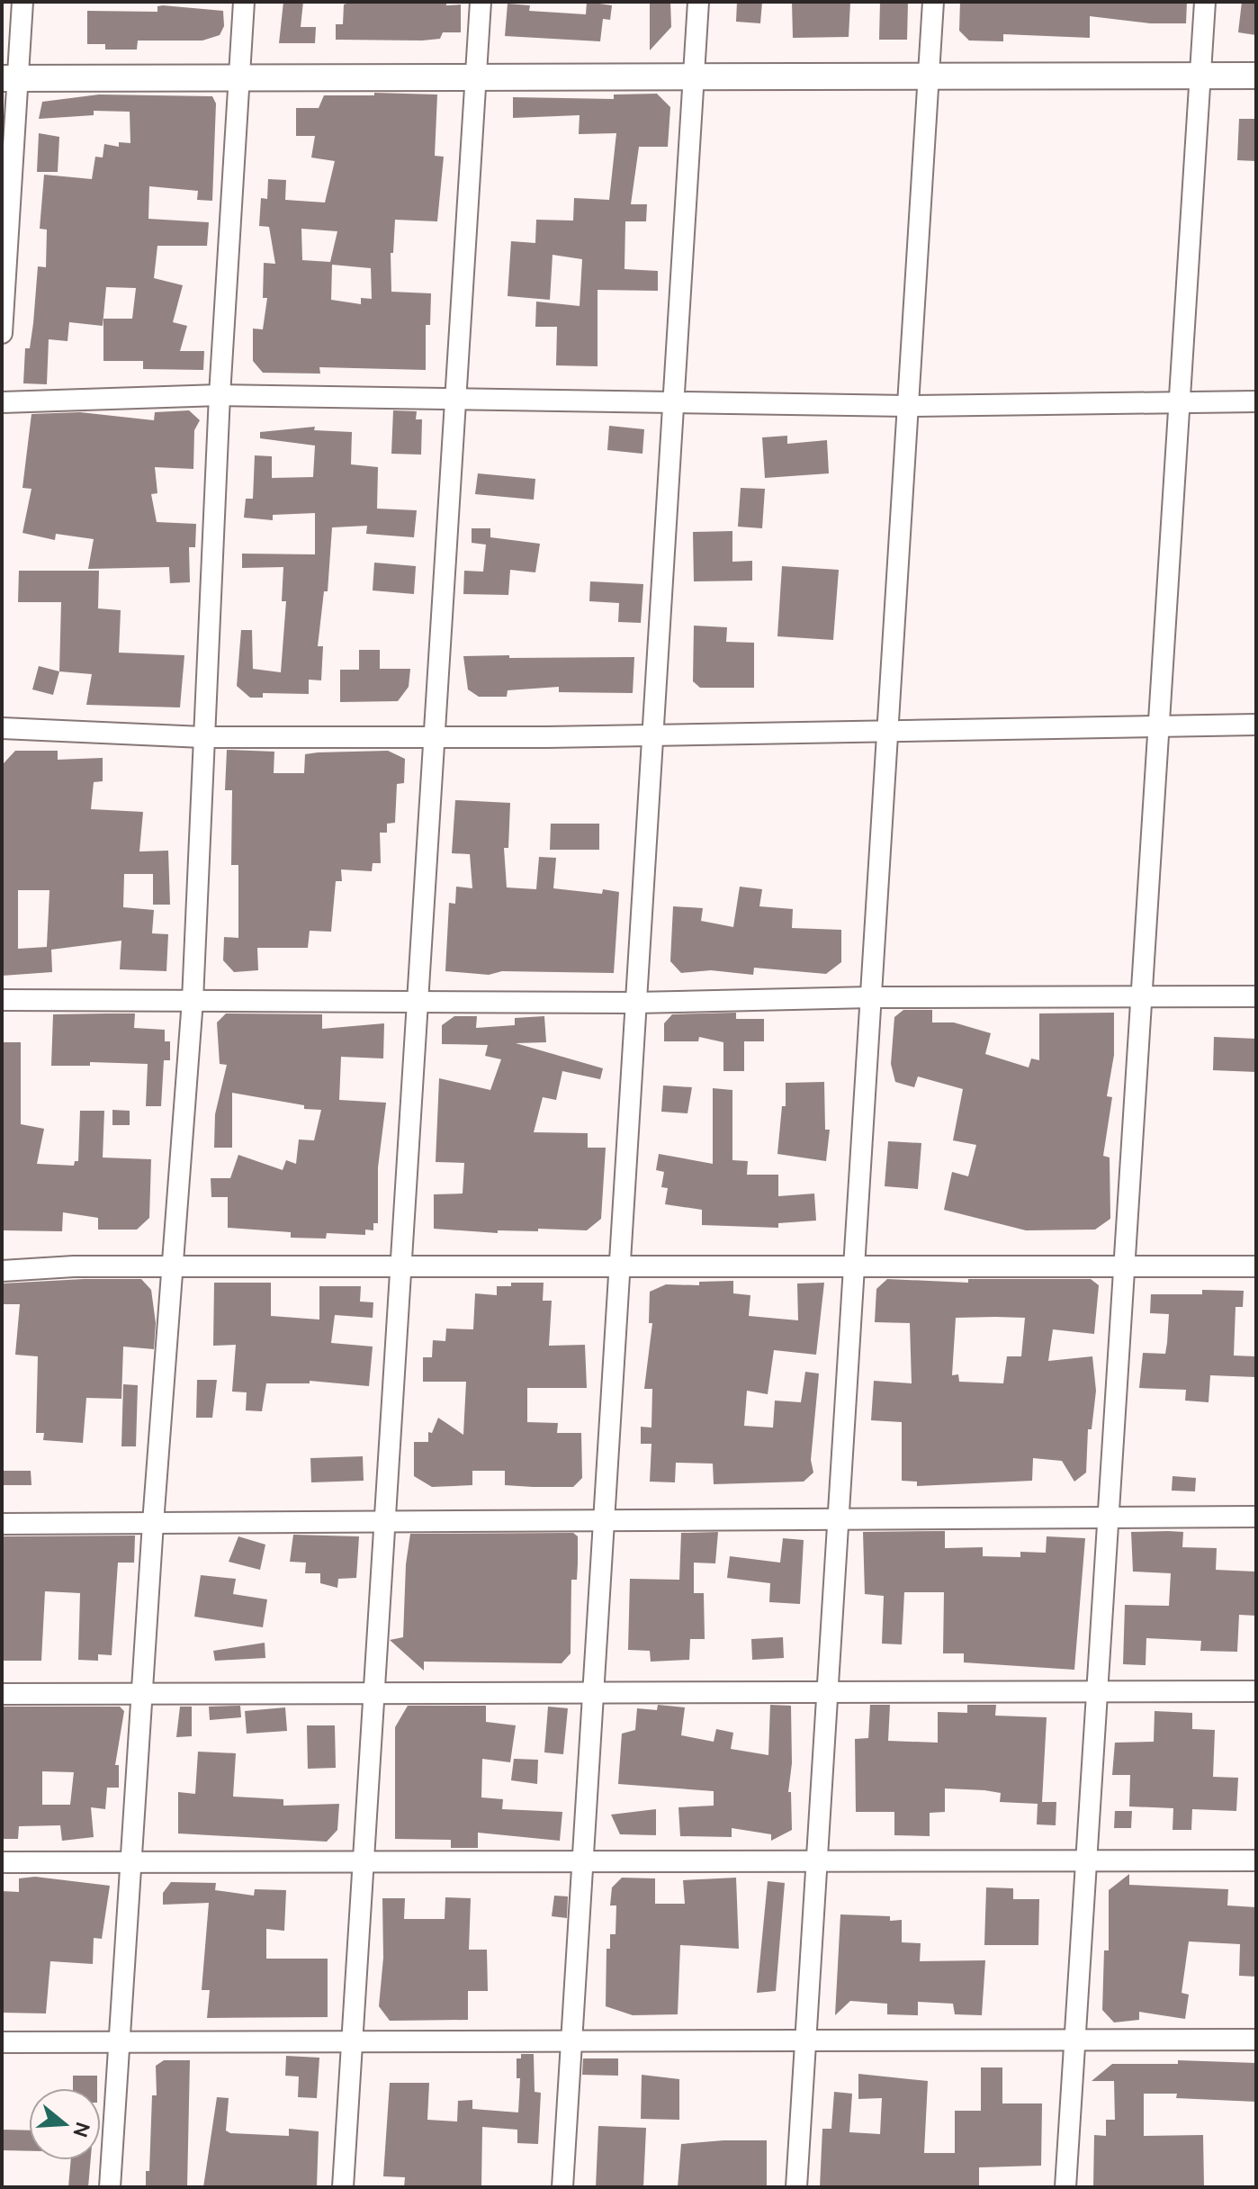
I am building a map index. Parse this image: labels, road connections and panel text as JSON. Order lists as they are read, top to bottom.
{
  "north": "right"
}
